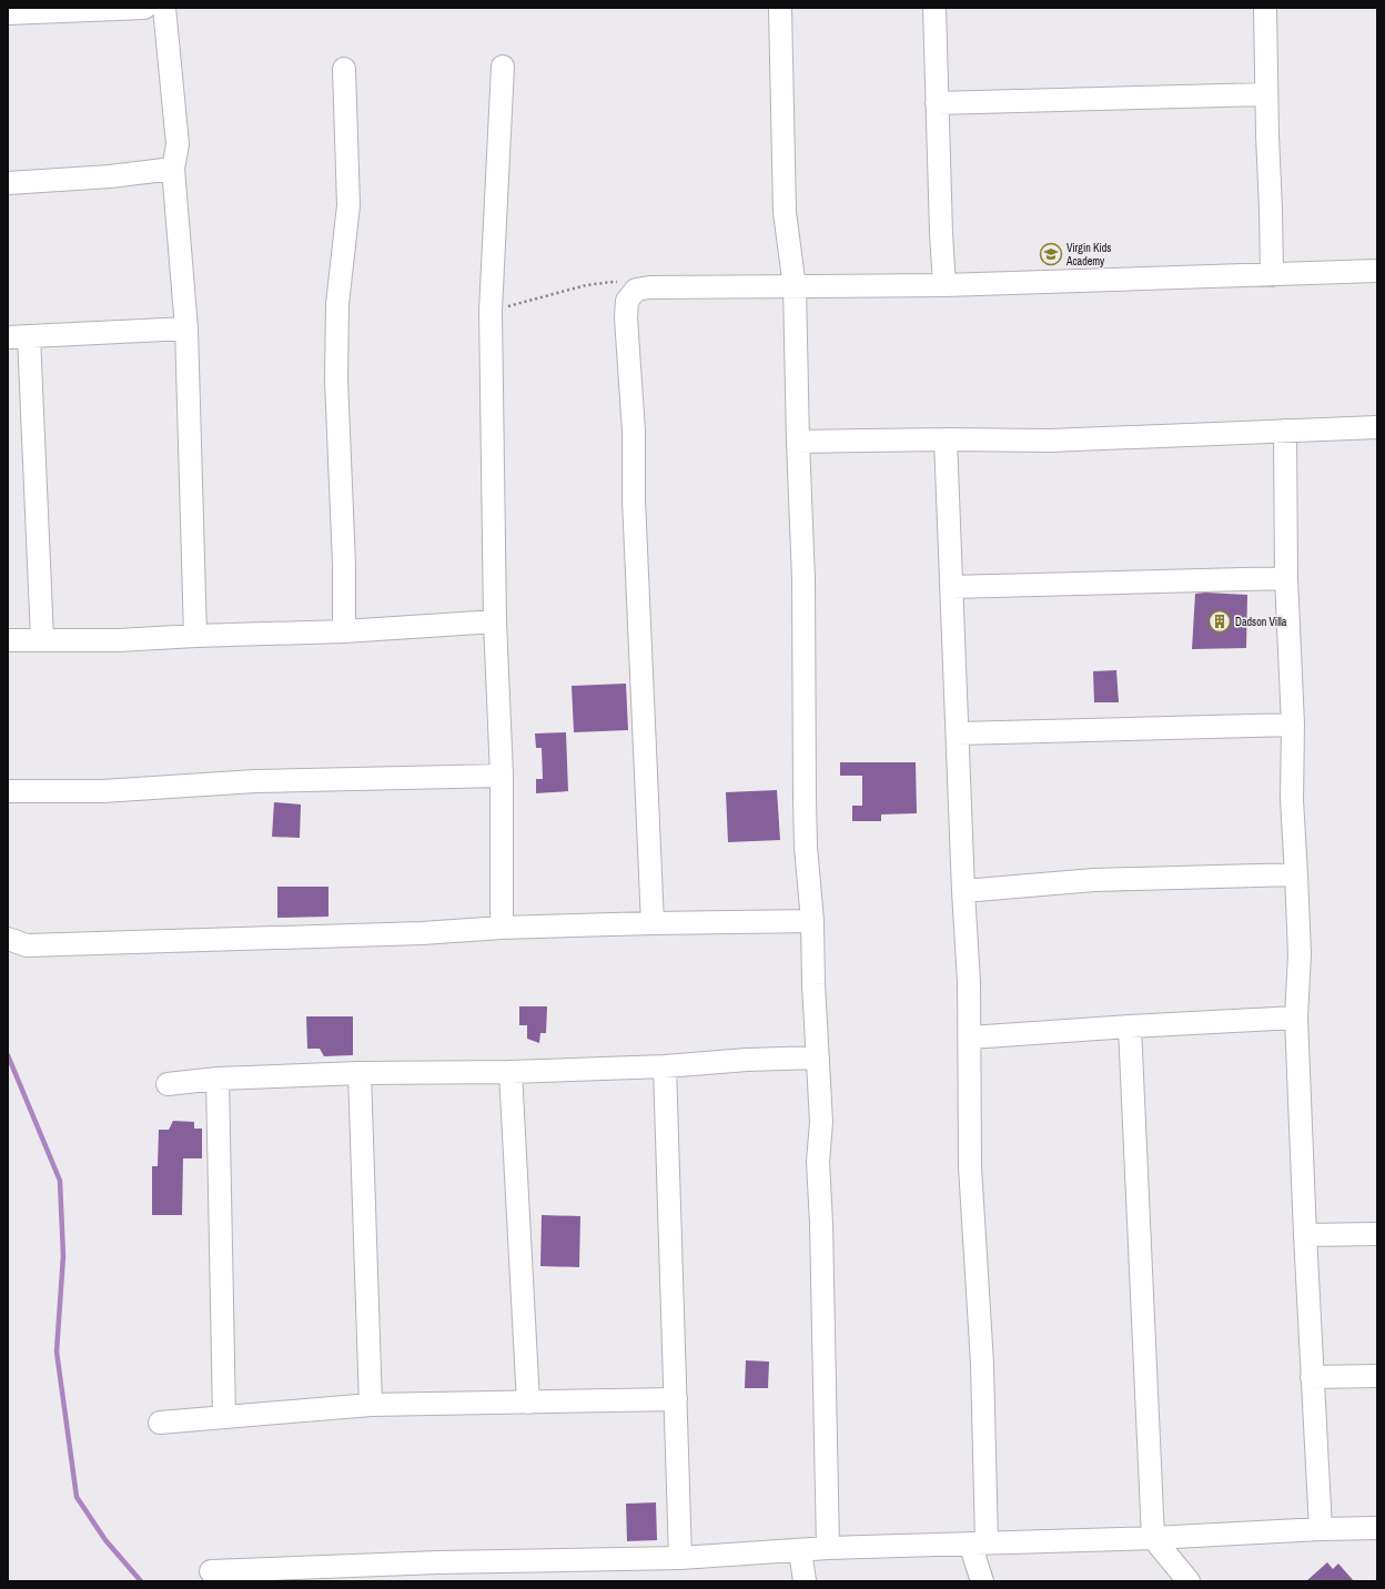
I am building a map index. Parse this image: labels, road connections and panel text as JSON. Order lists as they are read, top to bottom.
{
  "places": {
    "school or university": ["Virgin Kids Academy"],
    "building": ["Dadson Villa"]
  }
}
